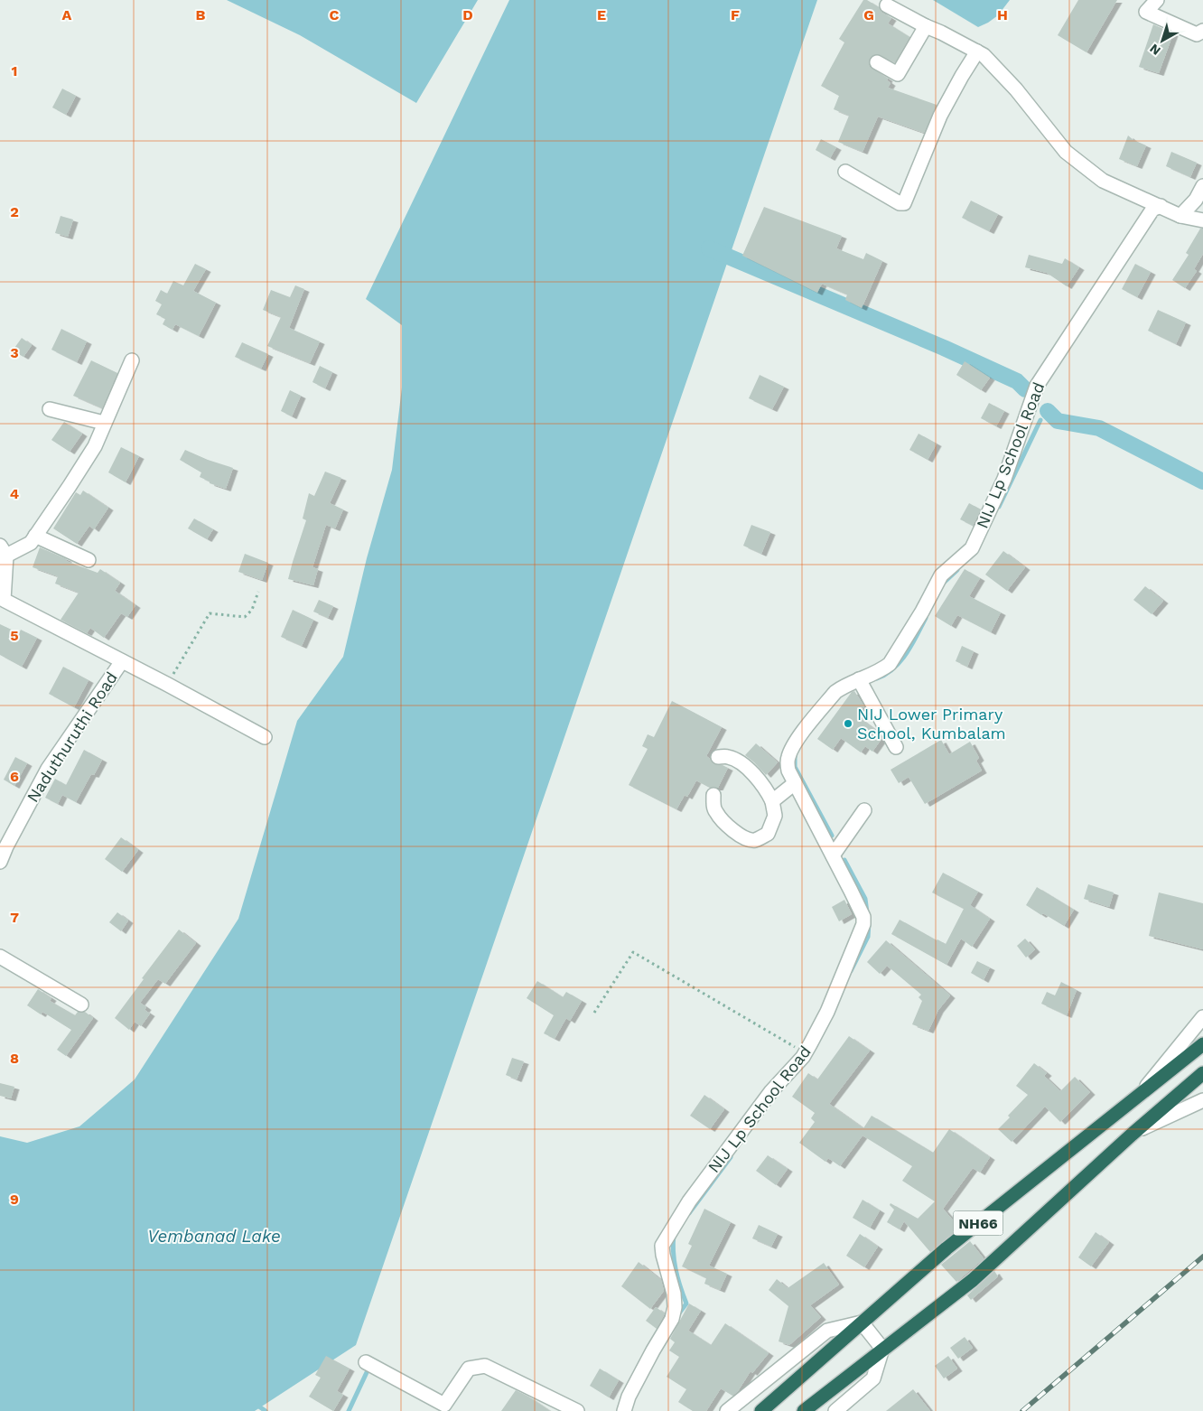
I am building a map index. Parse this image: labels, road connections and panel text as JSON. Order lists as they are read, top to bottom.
{
  "streets": {
    "highway": ["NH66"],
    "street": ["NIJ Lp School Road", "Naduthuruthi Road"]
  },
  "water": ["Vembanad Lake"],
  "places": ["NIJ Lower Primary School, Kumbalam"],
  "north": "bottom left",
  "grid": {
    "columns": [
      "A",
      "B",
      "C",
      "D",
      "E",
      "F",
      "G",
      "H"
    ],
    "rows": [
      "1",
      "2",
      "3",
      "4",
      "5",
      "6",
      "7",
      "8",
      "9"
    ]
  }
}
